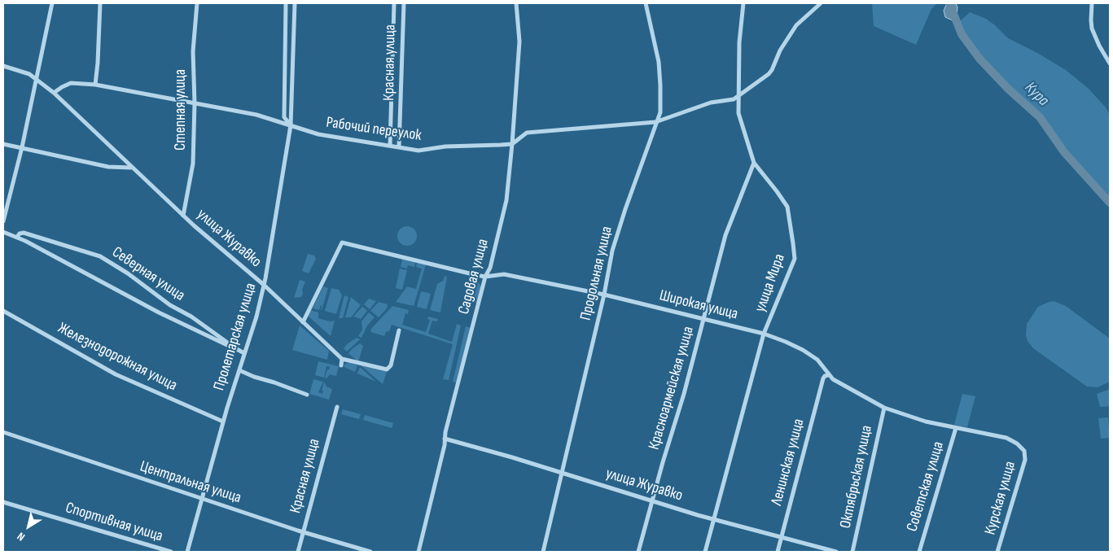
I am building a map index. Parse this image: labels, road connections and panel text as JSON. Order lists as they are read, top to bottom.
{
  "streets": {
    "street": [
      "Красная улица",
      "Степная улица",
      "Рабочий переулок",
      "улица Журавко",
      "Продольная улица",
      "Северная улица",
      "Садовая улица",
      "улица Мира",
      "Широкая улица",
      "Пролетарская улица",
      "Железнодорожная улица",
      "Красноармейская улица",
      "Ленинская улица",
      "Октябрьская улица",
      "Центральная улица",
      "Советская улица",
      "Курская улица",
      "Спортивная улица"
    ]
  },
  "crossings": [
    ["Красная улица", "Рабочий переулок"],
    ["Красная улица", "Центральная улица"],
    ["Степная улица", "Рабочий переулок"],
    ["Степная улица", "улица Журавко"],
    ["Рабочий переулок", "улица Журавко"],
    ["Рабочий переулок", "Садовая улица"],
    ["Рабочий переулок", "Пролетарская улица"],
    ["улица Журавко", "Продольная улица"],
    ["улица Журавко", "Садовая улица"],
    ["улица Журавко", "улица Мира"],
    ["улица Журавко", "Широкая улица"],
    ["улица Журавко", "Пролетарская улица"],
    ["улица Журавко", "Красноармейская улица"],
    ["улица Журавко", "Ленинская улица"],
    ["Продольная улица", "Широкая улица"],
    ["Северная улица", "Пролетарская улица"],
    ["Садовая улица", "Широкая улица"],
    ["улица Мира", "Широкая улица"],
    ["улица Мира", "Красноармейская улица"],
    ["Широкая улица", "Красноармейская улица"],
    ["Широкая улица", "Ленинская улица"],
    ["Широкая улица", "Октябрьская улица"],
    ["Широкая улица", "Советская улица"],
    ["Широкая улица", "Курская улица"],
    ["Пролетарская улица", "Железнодорожная улица"],
    ["Пролетарская улица", "Центральная улица"]
  ],
  "water": ["Кура"],
  "north": "bottom left"
}
